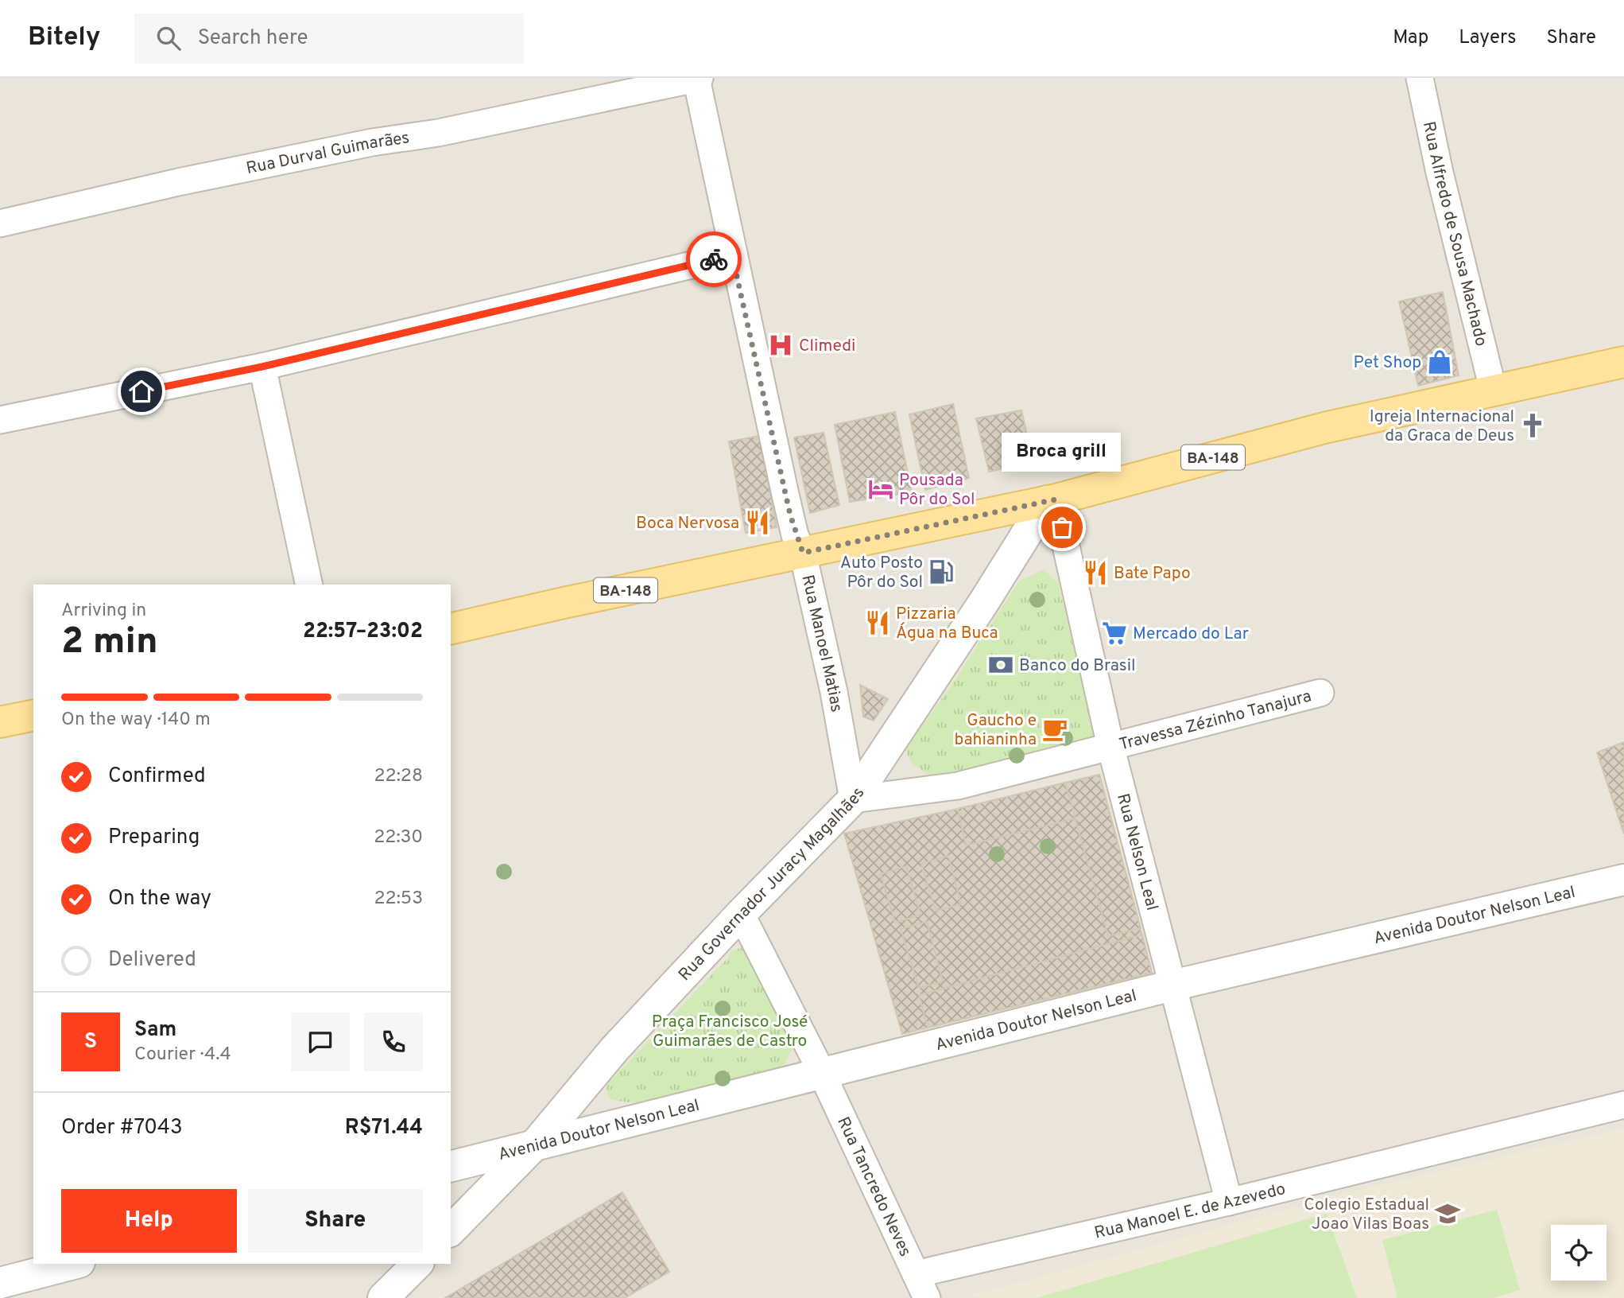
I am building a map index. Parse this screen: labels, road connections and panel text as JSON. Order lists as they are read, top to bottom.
{
  "streets": {
    "main road": ["BA-148"],
    "street": [
      "Rua Durval Guimarães",
      "Rua Alfredo de Sousa Machado",
      "Rua Manoel Matias",
      "Travessa Zézinho Tanajura",
      "Rua Nelson Leal",
      "Rua Governador Juracy Magalhães",
      "Avenida Doutor Nelson Leal",
      "Rua Tancredo Neves",
      "Rua Manoel E. de Azevedo"
    ]
  },
  "crossings": [
    ["Rua Durval Guimarães", "Rua Manoel Matias"],
    ["Rua Alfredo de Sousa Machado", "BA-148"],
    ["BA-148", "Rua Manoel Matias"],
    ["BA-148", "Rua Nelson Leal"],
    ["BA-148", "Rua Governador Juracy Magalhães"],
    ["Rua Manoel Matias", "Travessa Zézinho Tanajura"],
    ["Rua Manoel Matias", "Rua Governador Juracy Magalhães"],
    ["Travessa Zézinho Tanajura", "Rua Nelson Leal"],
    ["Travessa Zézinho Tanajura", "Rua Governador Juracy Magalhães"],
    ["Rua Nelson Leal", "Rua Governador Juracy Magalhães"],
    ["Rua Nelson Leal", "Avenida Doutor Nelson Leal"],
    ["Rua Nelson Leal", "Rua Manoel E. de Azevedo"],
    ["Rua Governador Juracy Magalhães", "Avenida Doutor Nelson Leal"],
    ["Rua Governador Juracy Magalhães", "Rua Tancredo Neves"],
    ["Avenida Doutor Nelson Leal", "Rua Tancredo Neves"],
    ["Rua Tancredo Neves", "Rua Manoel E. de Azevedo"]
  ],
  "parks": ["Praça Francisco José Guimarães de Castro"],
  "places": {
    "hospital": ["Climedi"],
    "shop": ["Pet Shop"],
    "church": ["Igreja Internacional da Graca de Deus"],
    "hotel": ["Pousada Pôr do Sol"],
    "restaurant": ["Boca Nervosa", "Bate Papo", "Pizzaria Água na Buca"],
    "other": ["Broca grill"],
    "fuel station": ["Auto Posto Pôr do Sol"],
    "supermarket": ["Mercado do Lar"],
    "bank": ["Banco do Brasil"],
    "cafe": ["Gaucho e bahianinha"],
    "school or university": ["Colegio Estadual Joao Vilas Boas"]
  },
  "page": {
    "header": "Bitely",
    "search": "Search here",
    "nav": ["Map", "Layers", "Share"],
    "bubble": "Broca grill",
    "heading": ["2 min", "Arriving in", "22:57–23:02"],
    "panel": [
      "Sam",
      "Courier · 4.4",
      "Order #7043",
      "R$71.44"
    ],
    "bar": "On the way · 140 m",
    "list": [
      ["Confirmed", "22:28"],
      ["Preparing", "22:30"],
      ["On the way", "22:53"],
      "Delivered"
    ],
    "round": "S",
    "buttons": ["Help", "Share"]
  }
}
